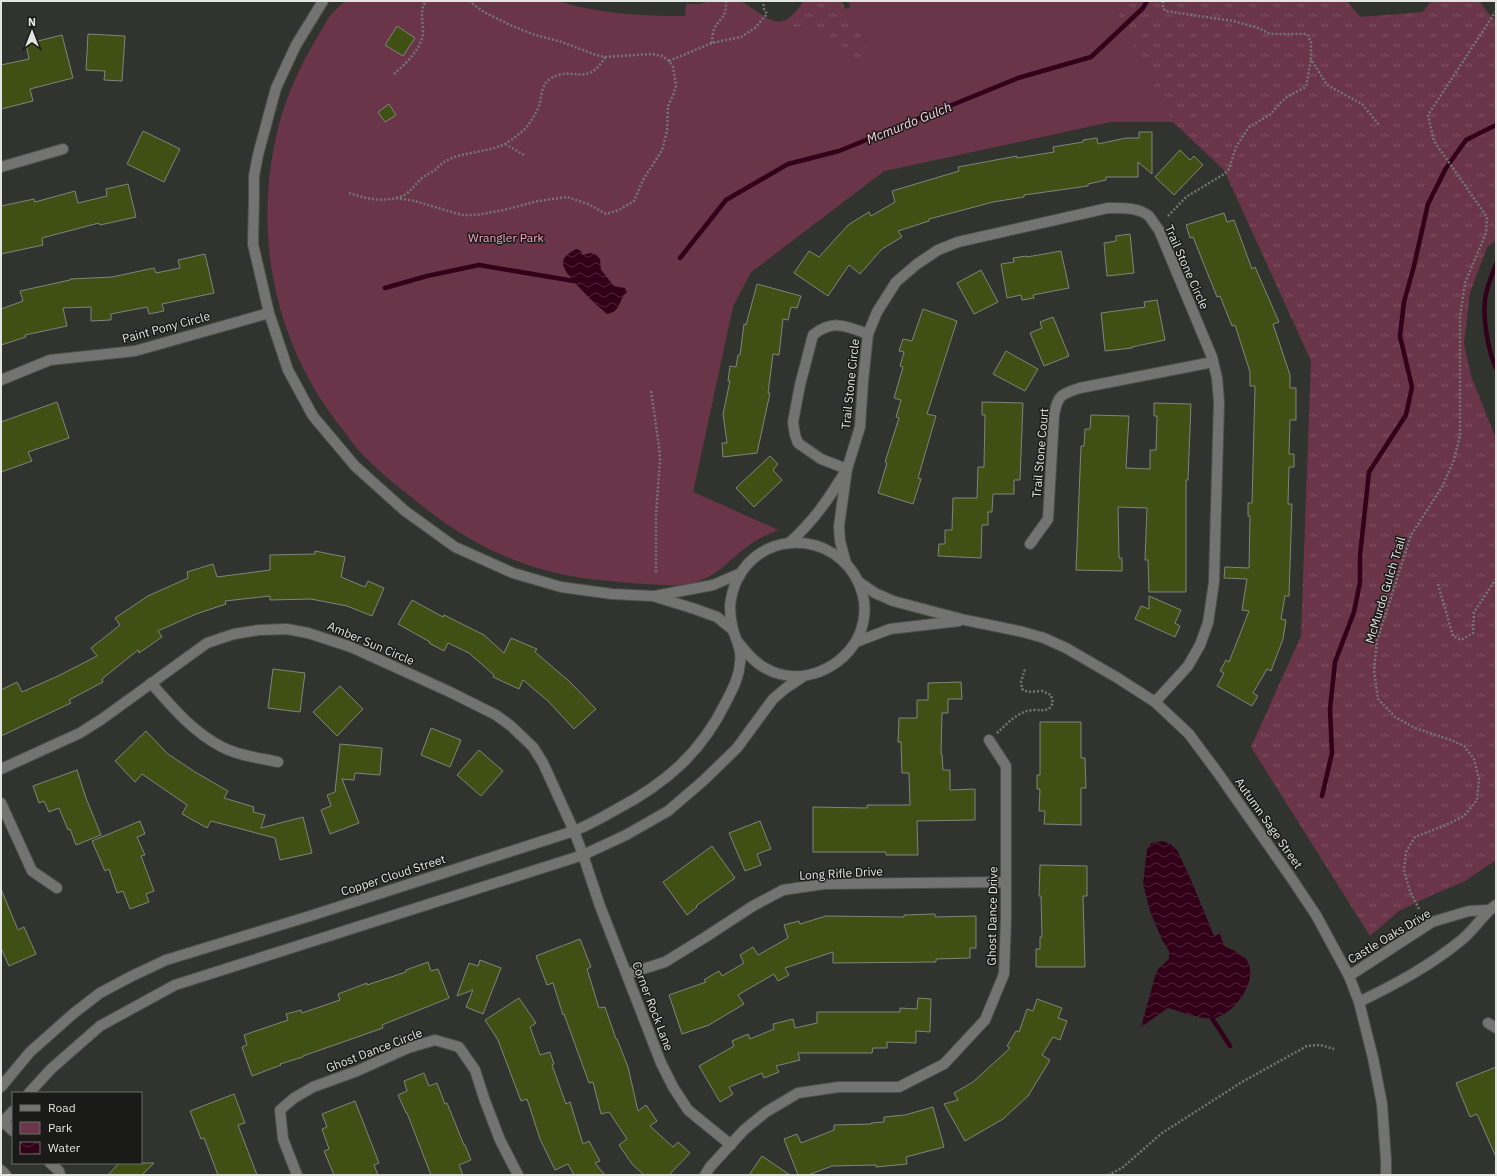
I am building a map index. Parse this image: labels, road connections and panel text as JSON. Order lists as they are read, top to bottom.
{
  "streets": {
    "street": [
      "Trail Stone Circle",
      "Paint Pony Circle",
      "Trail Stone Court",
      "Amber Sun Circle",
      "Autumn Sage Street",
      "Long Rifle Drive",
      "Copper Cloud Street",
      "Ghost Dance Drive",
      "Castle Oaks Drive",
      "Corner Rock Lane",
      "Ghost Dance Circle"
    ],
    "path": ["McMurdo Gulch Trail"]
  },
  "crossings": [
    ["Trail Stone Circle", "Trail Stone Court"],
    ["Trail Stone Circle", "Autumn Sage Street"],
    ["Trail Stone Circle", "Copper Cloud Street"],
    ["Amber Sun Circle", "Copper Cloud Street"],
    ["Amber Sun Circle", "Corner Rock Lane"],
    ["Autumn Sage Street", "Copper Cloud Street"],
    ["Autumn Sage Street", "Castle Oaks Drive"],
    ["Long Rifle Drive", "Ghost Dance Drive"],
    ["Long Rifle Drive", "Corner Rock Lane"],
    ["Ghost Dance Drive", "Corner Rock Lane"]
  ],
  "water": ["Mcmurdo Gulch"],
  "parks": ["Wrangler Park"],
  "legend": ["Road", "Park", "Water"],
  "north": "top"
}
